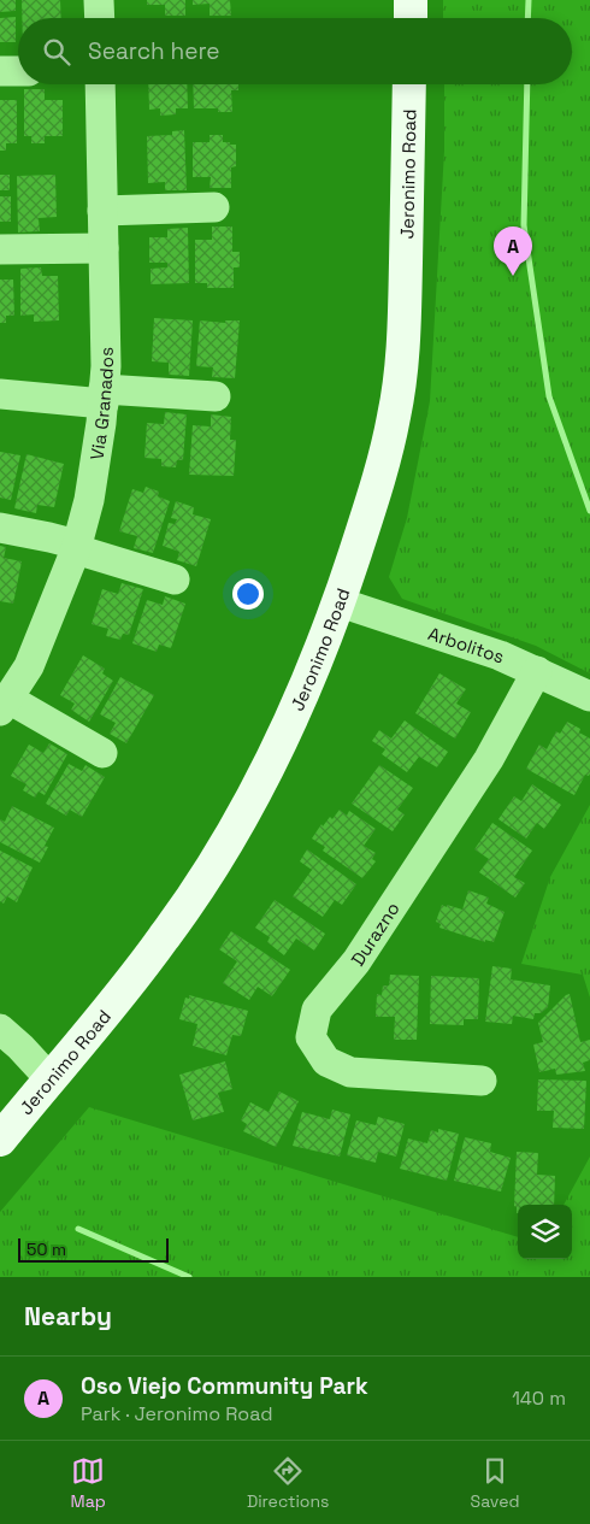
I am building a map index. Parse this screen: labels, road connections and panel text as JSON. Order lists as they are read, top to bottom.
{
  "streets": {
    "main road": ["Jeronimo Road"],
    "street": ["Via Granados", "Arbolitos", "Durazno"]
  },
  "crossings": [
    ["Jeronimo Road", "Arbolitos"],
    ["Arbolitos", "Durazno"]
  ],
  "scale_bar": "50 m",
  "page": {
    "search": "Search here",
    "pins": "A",
    "scale": "50 m",
    "heading": "Nearby",
    "list": [
      {
        "mark": "A",
        "name": "Oso Viejo Community Park",
        "note": "Park · Jeronimo Road",
        "value": "140 m"
      }
    ],
    "nav": ["Map", "Directions", "Saved"]
  }
}
